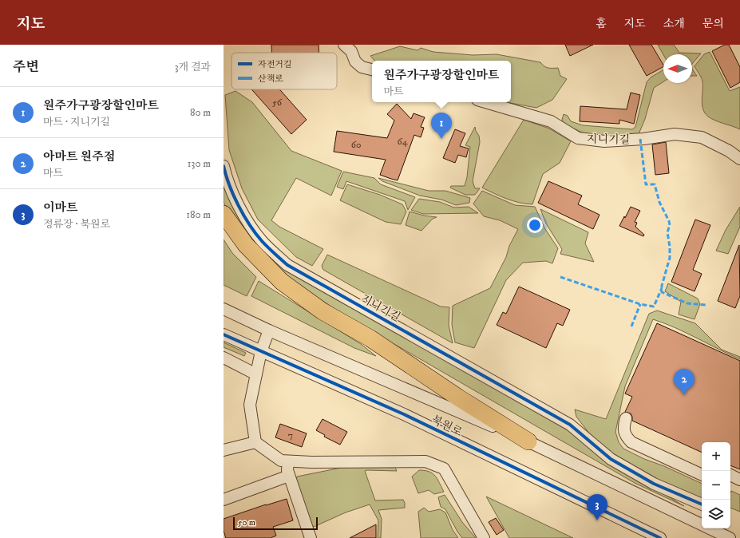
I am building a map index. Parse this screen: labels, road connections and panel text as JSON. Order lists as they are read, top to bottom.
{
  "streets": {
    "street": ["지니기길", "북원로"]
  },
  "house_numbers": [
    "56",
    "64",
    "60",
    "7"
  ],
  "legend": ["자전거길", "산책로"],
  "scale_bar": "50 m",
  "north": "left",
  "page": {
    "header": "지도",
    "nav": [
      "홈",
      "지도",
      "소개",
      "문의"
    ],
    "heading": ["주변", "3개 결과"],
    "popup": ["원주가구광장할인마트", "마트"],
    "list": [
      {
        "mark": "1",
        "name": "원주가구광장할인마트",
        "note": "마트 · 지니기길",
        "value": "80 m"
      },
      {
        "mark": "2",
        "name": "아마트 원주점",
        "note": "마트",
        "value": "130 m"
      },
      {
        "mark": "3",
        "name": "이마트",
        "note": "정류장 · 북원로",
        "value": "180 m"
      }
    ],
    "pins": ["1", "2", "3"],
    "map_buttons": ["+", "−"],
    "scale": "50 m"
  }
}
